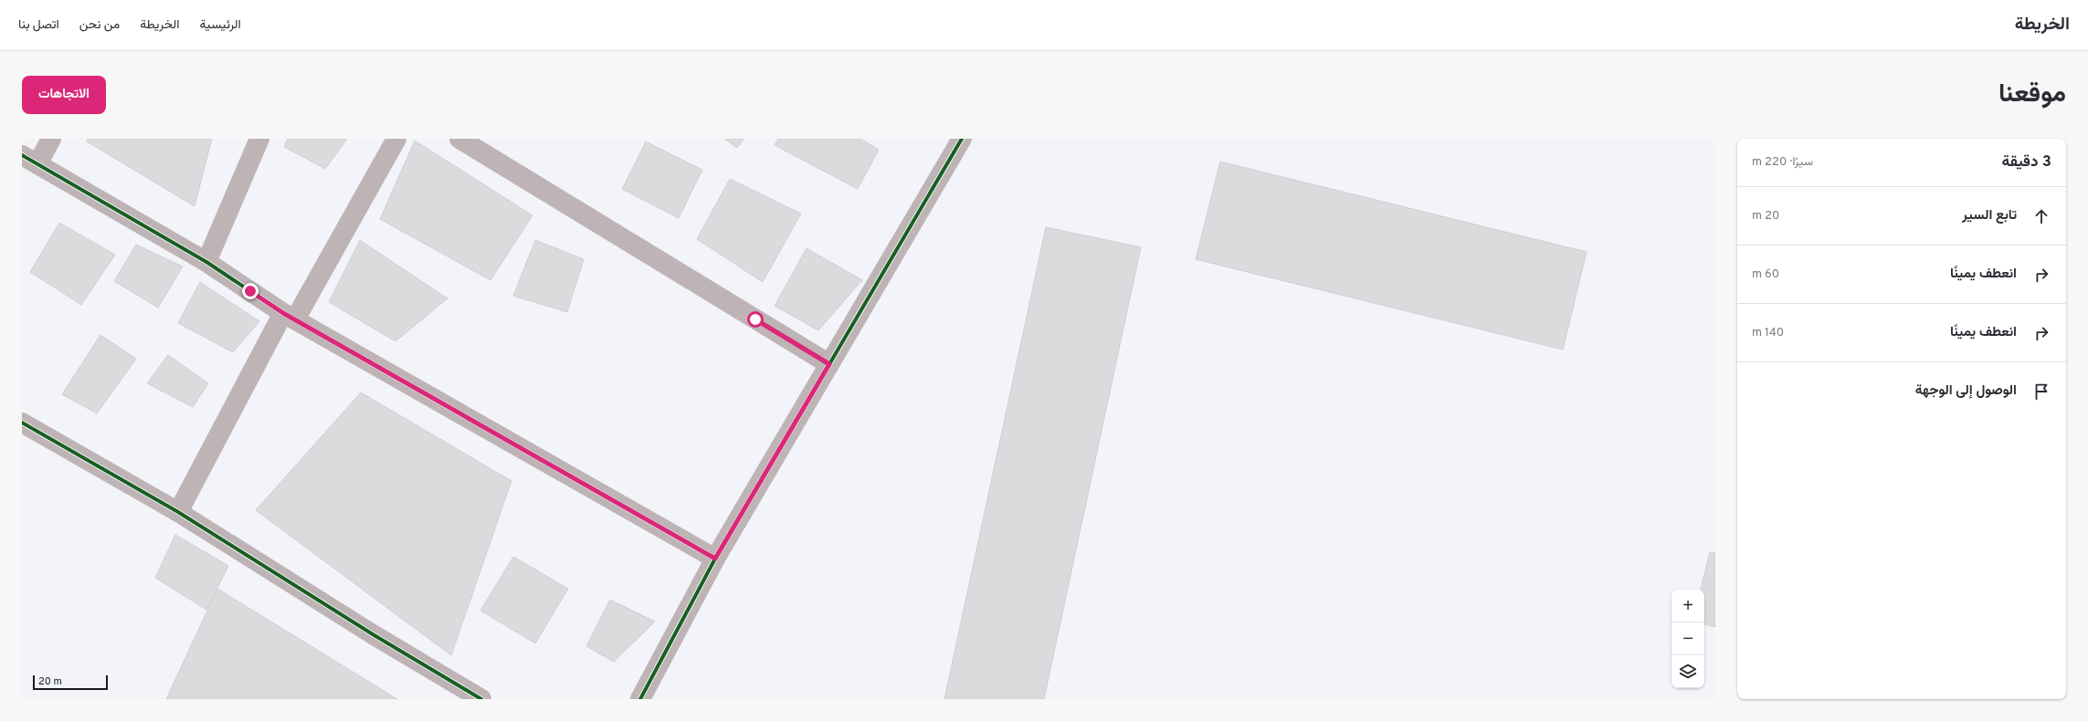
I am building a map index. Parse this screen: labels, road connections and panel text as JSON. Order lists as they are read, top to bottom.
{
  "scale_bar": "20 m",
  "page": {
    "header": "الخريطة",
    "nav": [
      "الرئيسية",
      "الخريطة",
      "من نحن",
      "اتصل بنا"
    ],
    "title": "موقعنا",
    "buttons": "الاتجاهات",
    "heading": ["3 دقيقة", "سيرًا · 220 m"],
    "list": [
      ["تابع السير", "20 m"],
      ["انعطف يمينًا", "60 m"],
      ["انعطف يمينًا", "140 m"],
      "الوصول إلى الوجهة"
    ],
    "map_buttons": ["+", "−"],
    "scale": "20 m"
  }
}
